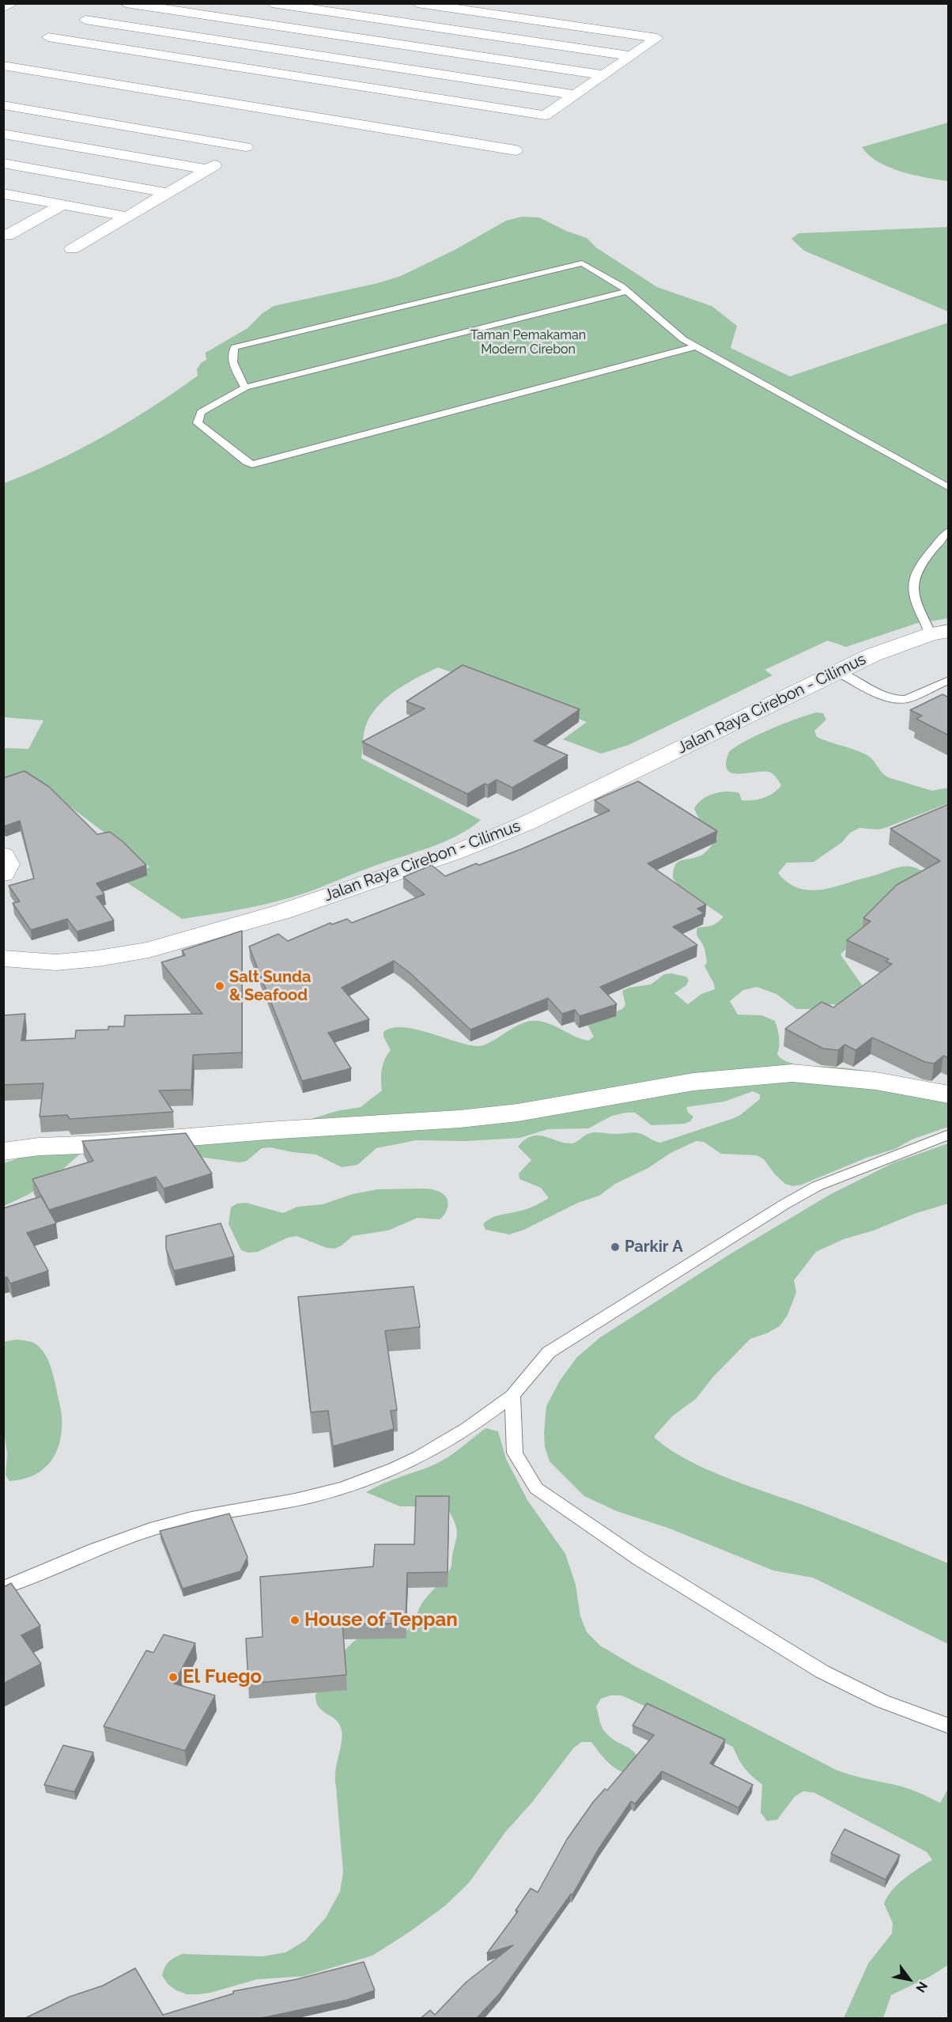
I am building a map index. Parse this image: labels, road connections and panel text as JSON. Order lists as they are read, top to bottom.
{
  "streets": {
    "main road": ["Jalan Raya Cirebon - Cilimus"]
  },
  "parks": ["Taman Pemakaman Modern Cirebon"],
  "places": [
    "Salt Sunda & Seafood",
    "Parkir A",
    "House of Teppan",
    "El Fuego"
  ],
  "north": "bottom right"
}
